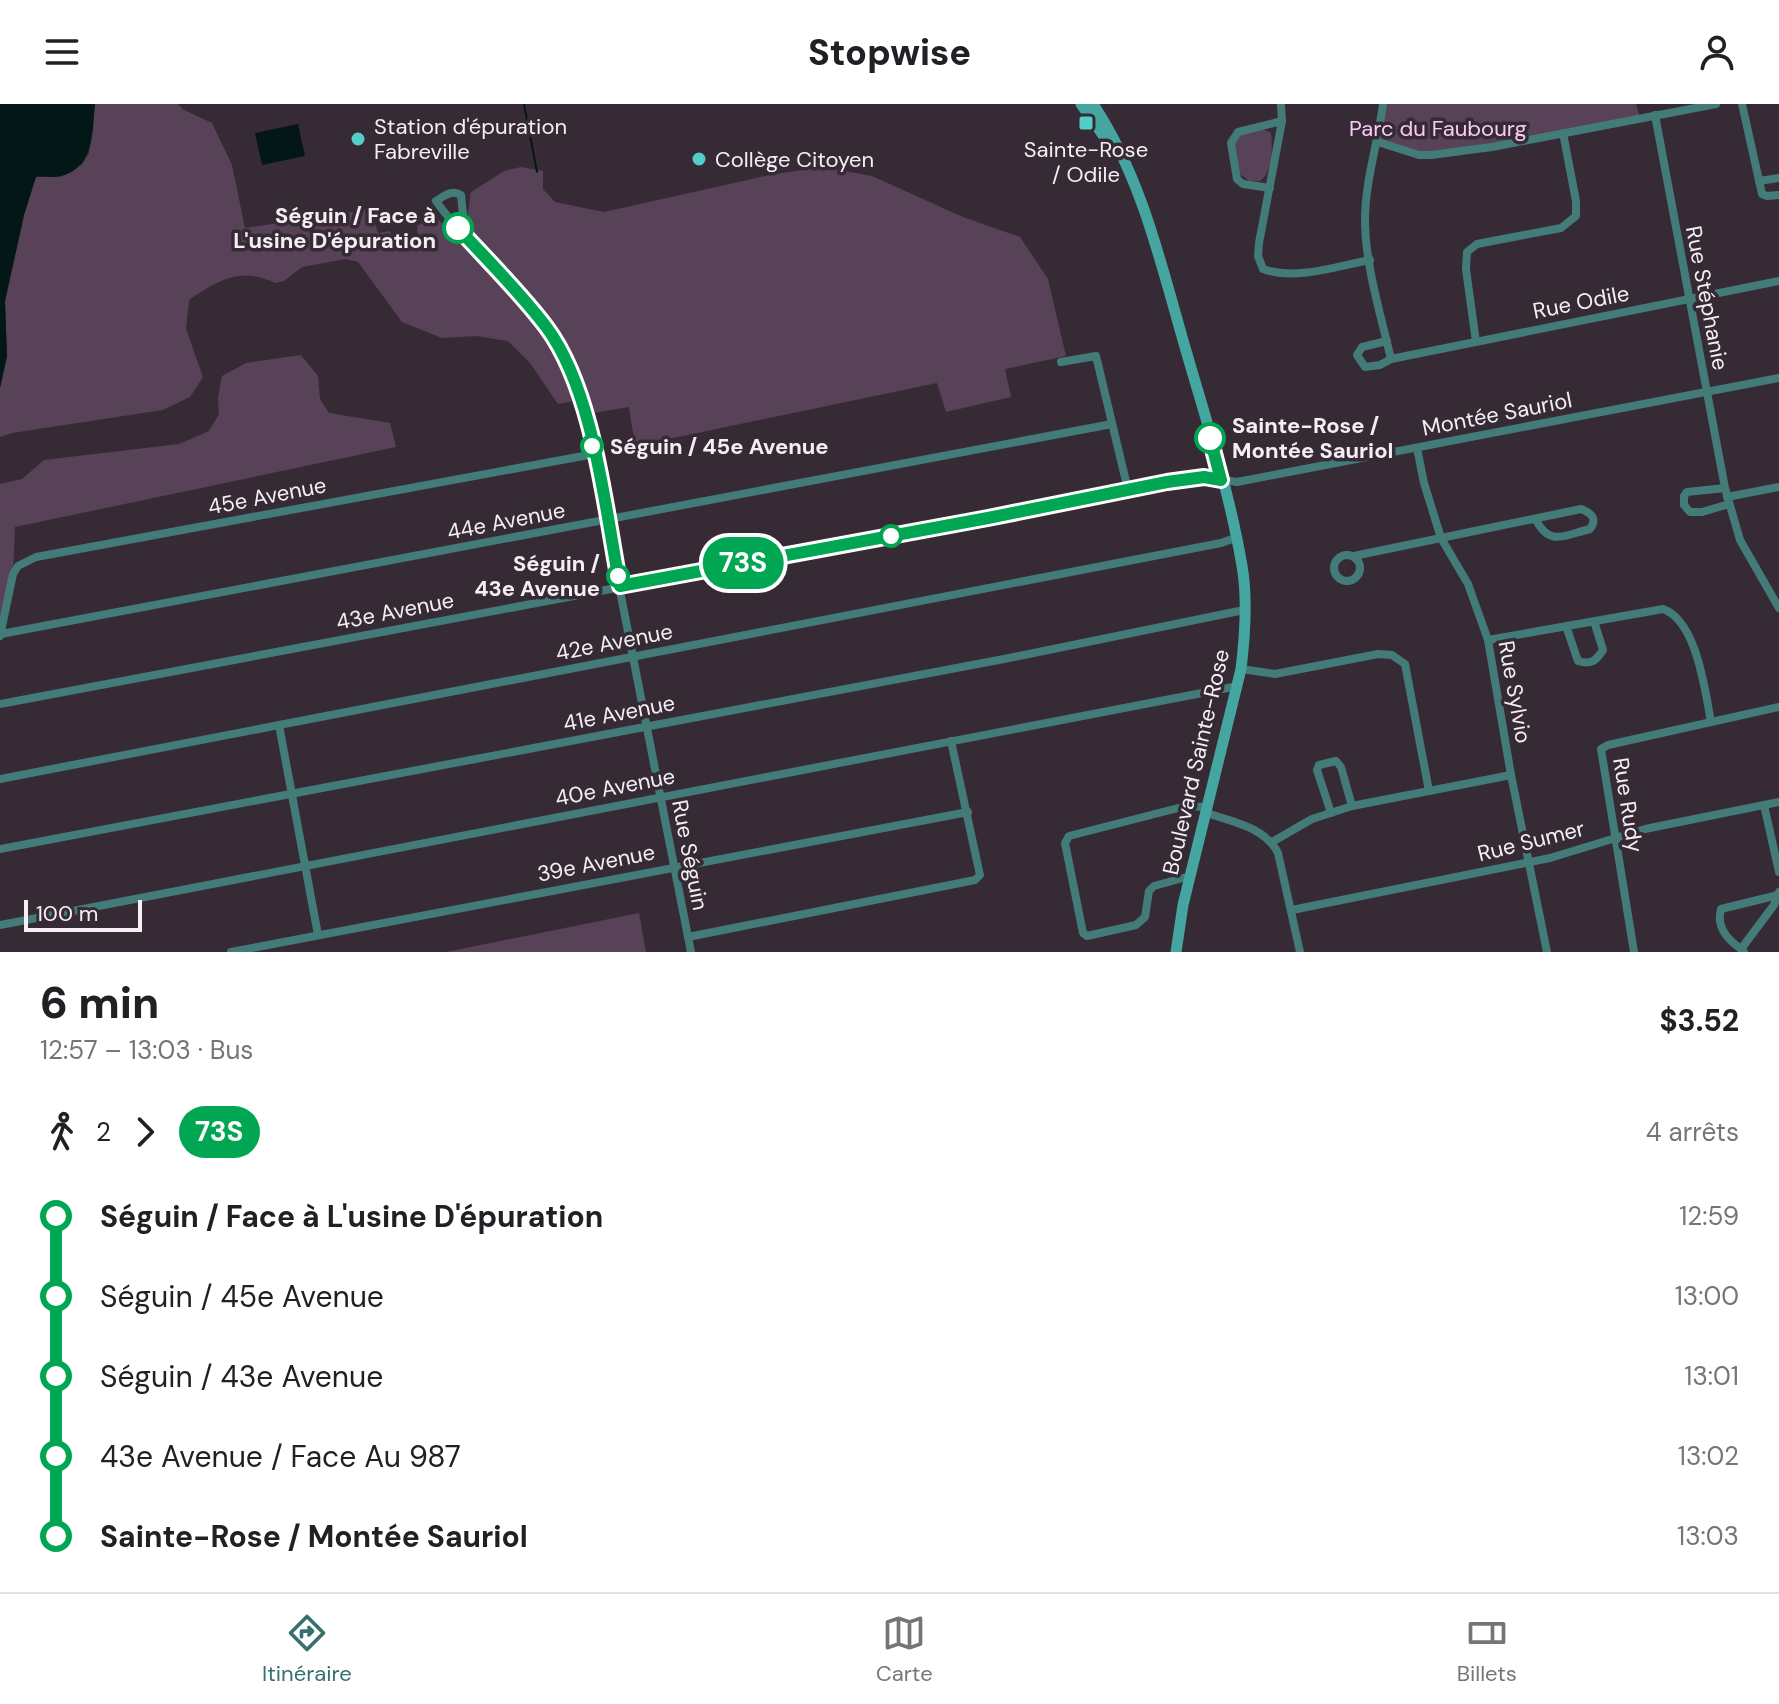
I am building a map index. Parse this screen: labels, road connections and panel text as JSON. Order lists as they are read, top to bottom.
{
  "streets": {
    "street": [
      "Rue Stéphanie",
      "Rue Odile",
      "Montée Sauriol",
      "45e Avenue",
      "44e Avenue",
      "43e Avenue",
      "42e Avenue",
      "Rue Sylvio",
      "41e Avenue",
      "Boulevard Sainte-Rose",
      "40e Avenue",
      "Rue Rudy",
      "Rue Sumer",
      "Rue Séguin",
      "39e Avenue"
    ]
  },
  "crossings": [
    ["Rue Stéphanie", "Rue Odile"],
    ["Rue Stéphanie", "Montée Sauriol"],
    ["Montée Sauriol", "43e Avenue"],
    ["Montée Sauriol", "Rue Sylvio"],
    ["Montée Sauriol", "Boulevard Sainte-Rose"],
    ["45e Avenue", "44e Avenue"],
    ["45e Avenue", "Rue Séguin"],
    ["44e Avenue", "Rue Séguin"],
    ["43e Avenue", "Boulevard Sainte-Rose"],
    ["43e Avenue", "Rue Séguin"],
    ["42e Avenue", "Boulevard Sainte-Rose"],
    ["42e Avenue", "Rue Séguin"],
    ["Rue Sylvio", "Rue Sumer"],
    ["41e Avenue", "Boulevard Sainte-Rose"],
    ["41e Avenue", "Rue Séguin"],
    ["Boulevard Sainte-Rose", "40e Avenue"],
    ["40e Avenue", "Rue Séguin"],
    ["Rue Rudy", "Rue Sumer"],
    ["Rue Séguin", "39e Avenue"]
  ],
  "parks": ["Parc du Faubourg"],
  "places": {
    "transit": ["Sainte-Rose / Odile"],
    "other": [
      "Station d'épuration Fabreville",
      "Collège Citoyen",
      "Séguin / Face à L'usine D'épuration",
      "Sainte-Rose / Montée Sauriol",
      "Séguin / 45e Avenue",
      "Séguin / 43e Avenue"
    ]
  },
  "lines": ["bus line 73S"],
  "scale_bar": "100 m",
  "page": {
    "header": "Stopwise",
    "on_map": "73S",
    "scale": "100 m",
    "heading": ["6 min", "12:57 – 13:03 · Bus", "$3.52"],
    "legs": ["2", "73S", "4 arrêts"],
    "list": [
      {
        "name": "Séguin / Face à L'usine D'épuration",
        "value": "12:59"
      },
      {
        "name": "Séguin / 45e Avenue",
        "value": "13:00"
      },
      {
        "name": "Séguin / 43e Avenue",
        "value": "13:01"
      },
      {
        "name": "43e Avenue / Face Au 987",
        "value": "13:02"
      },
      {
        "name": "Sainte-Rose / Montée Sauriol",
        "value": "13:03"
      }
    ],
    "tabs": ["Itinéraire", "Carte", "Billets"]
  }
}
